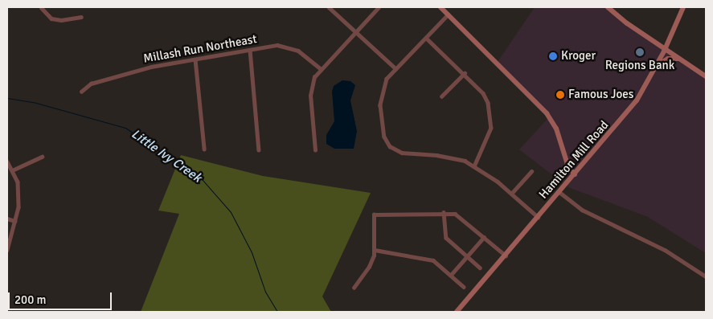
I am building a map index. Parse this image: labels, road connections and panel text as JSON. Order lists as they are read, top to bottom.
{
  "streets": {
    "main road": ["Hamilton Mill Road"],
    "street": ["Millash Run Northeast"]
  },
  "water": ["Little Ivy Creek"],
  "places": ["Regions Bank", "Kroger", "Famous Joes"],
  "scale_bar": "200 m"
}
